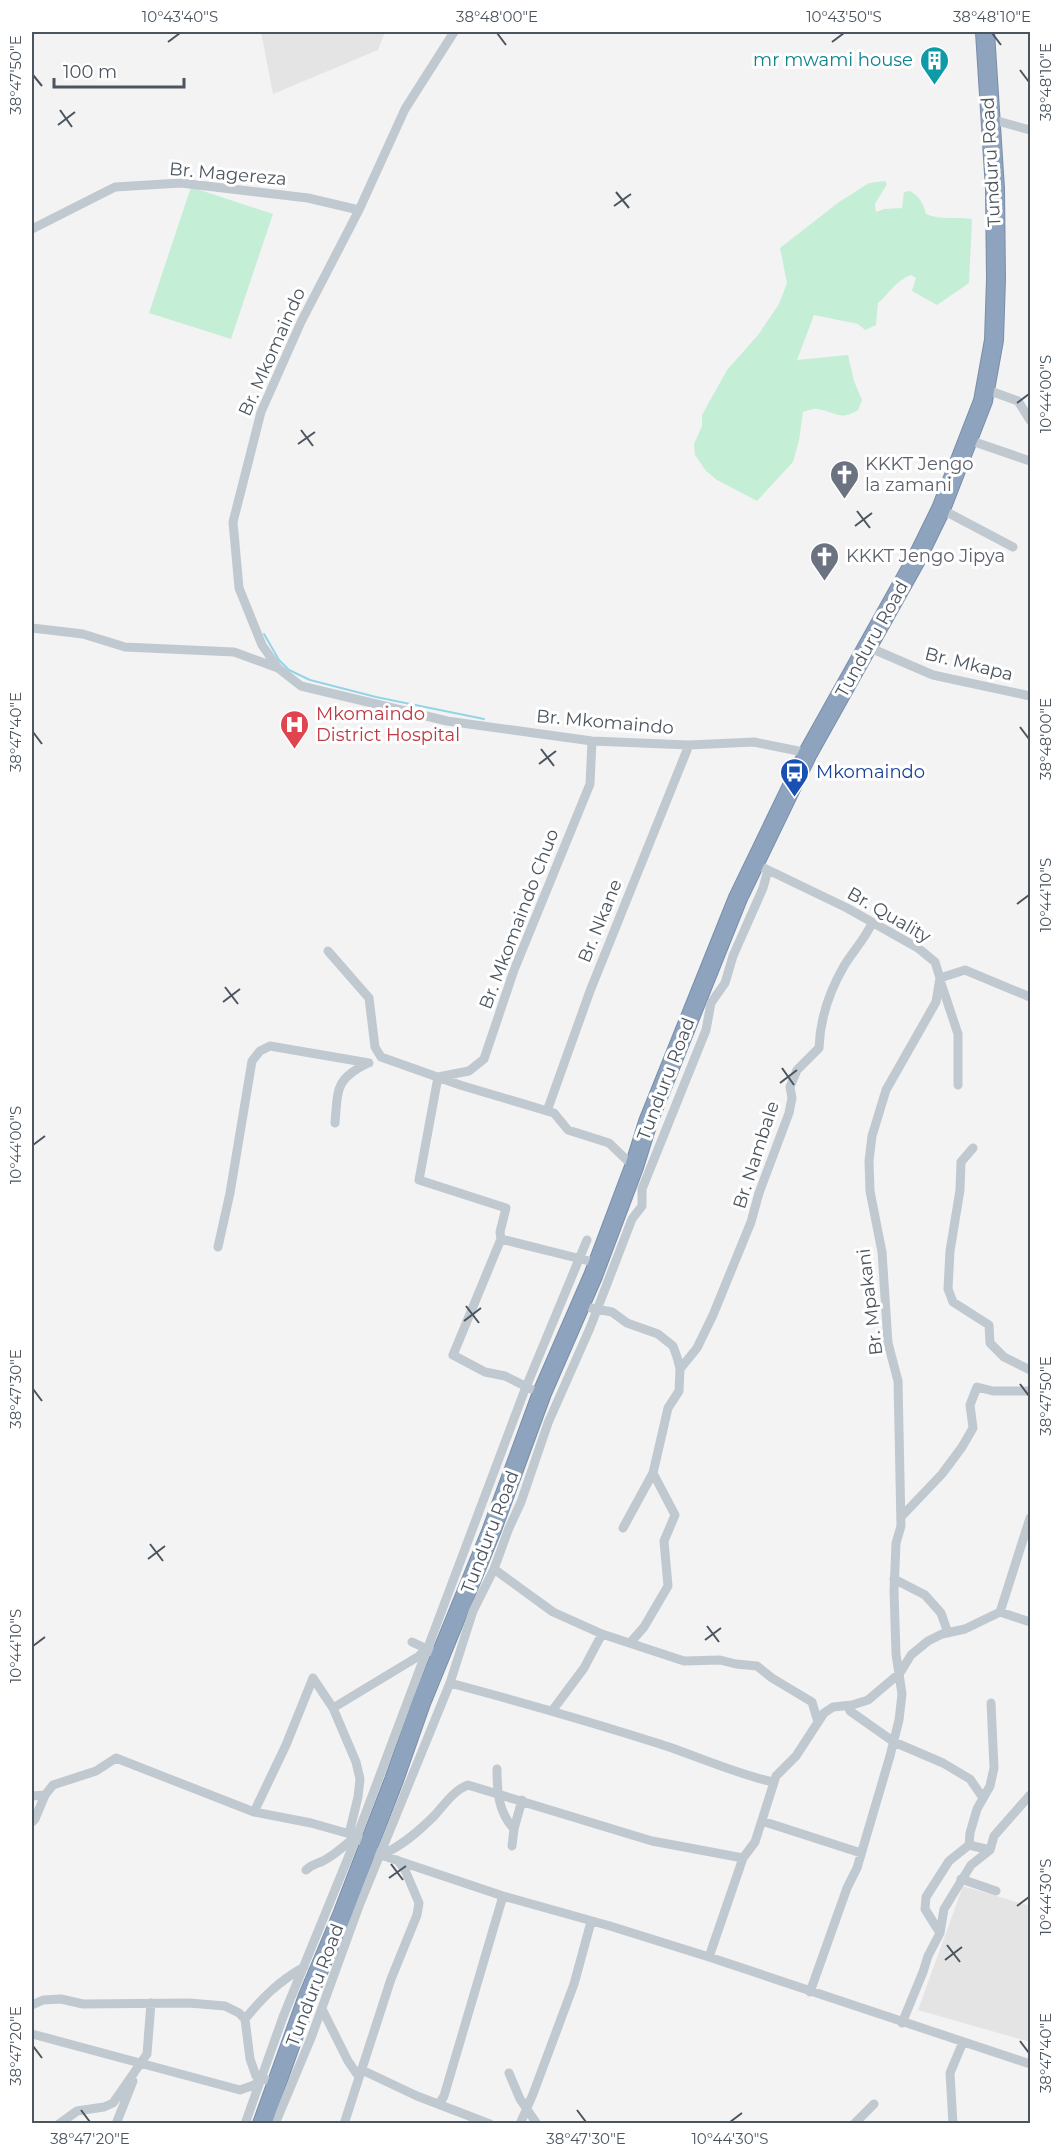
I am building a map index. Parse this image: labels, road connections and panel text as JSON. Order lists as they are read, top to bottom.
{
  "streets": {
    "highway": ["Tunduru Road"],
    "street": [
      "Br. Magereza",
      "Br. Mkomaindo",
      "Br. Mkapa",
      "Br. Quality",
      "Br. Mkomaindo Chuo",
      "Br. Nkane",
      "Br. Nambale",
      "Br. Mpakani"
    ]
  },
  "crossings": [
    ["Tunduru Road", "Br. Mkomaindo"],
    ["Tunduru Road", "Br. Mkapa"],
    ["Tunduru Road", "Br. Quality"],
    ["Br. Magereza", "Br. Mkomaindo"],
    ["Br. Mkomaindo", "Br. Mkomaindo Chuo"],
    ["Br. Mkomaindo", "Br. Nkane"],
    ["Br. Quality", "Br. Nambale"],
    ["Br. Quality", "Br. Mpakani"]
  ],
  "places": {
    "building": ["mr mwami house"],
    "church": ["KKKT Jengo la zamani", "KKKT Jengo Jipya"],
    "hospital": ["Mkomaindo District Hospital"],
    "bus stop": ["Mkomaindo"]
  },
  "scale_bar": "100 m",
  "coordinates": [
    "10°43'40\"S",
    "38°48'00\"E",
    "10°43'50\"S",
    "38°48'10\"E",
    "38°47'50\"E",
    "10°44'00\"S",
    "38°47'40\"E",
    "10°44'10\"S",
    "38°47'30\"E",
    "10°44'30\"S",
    "38°47'20\"E"
  ]
}
